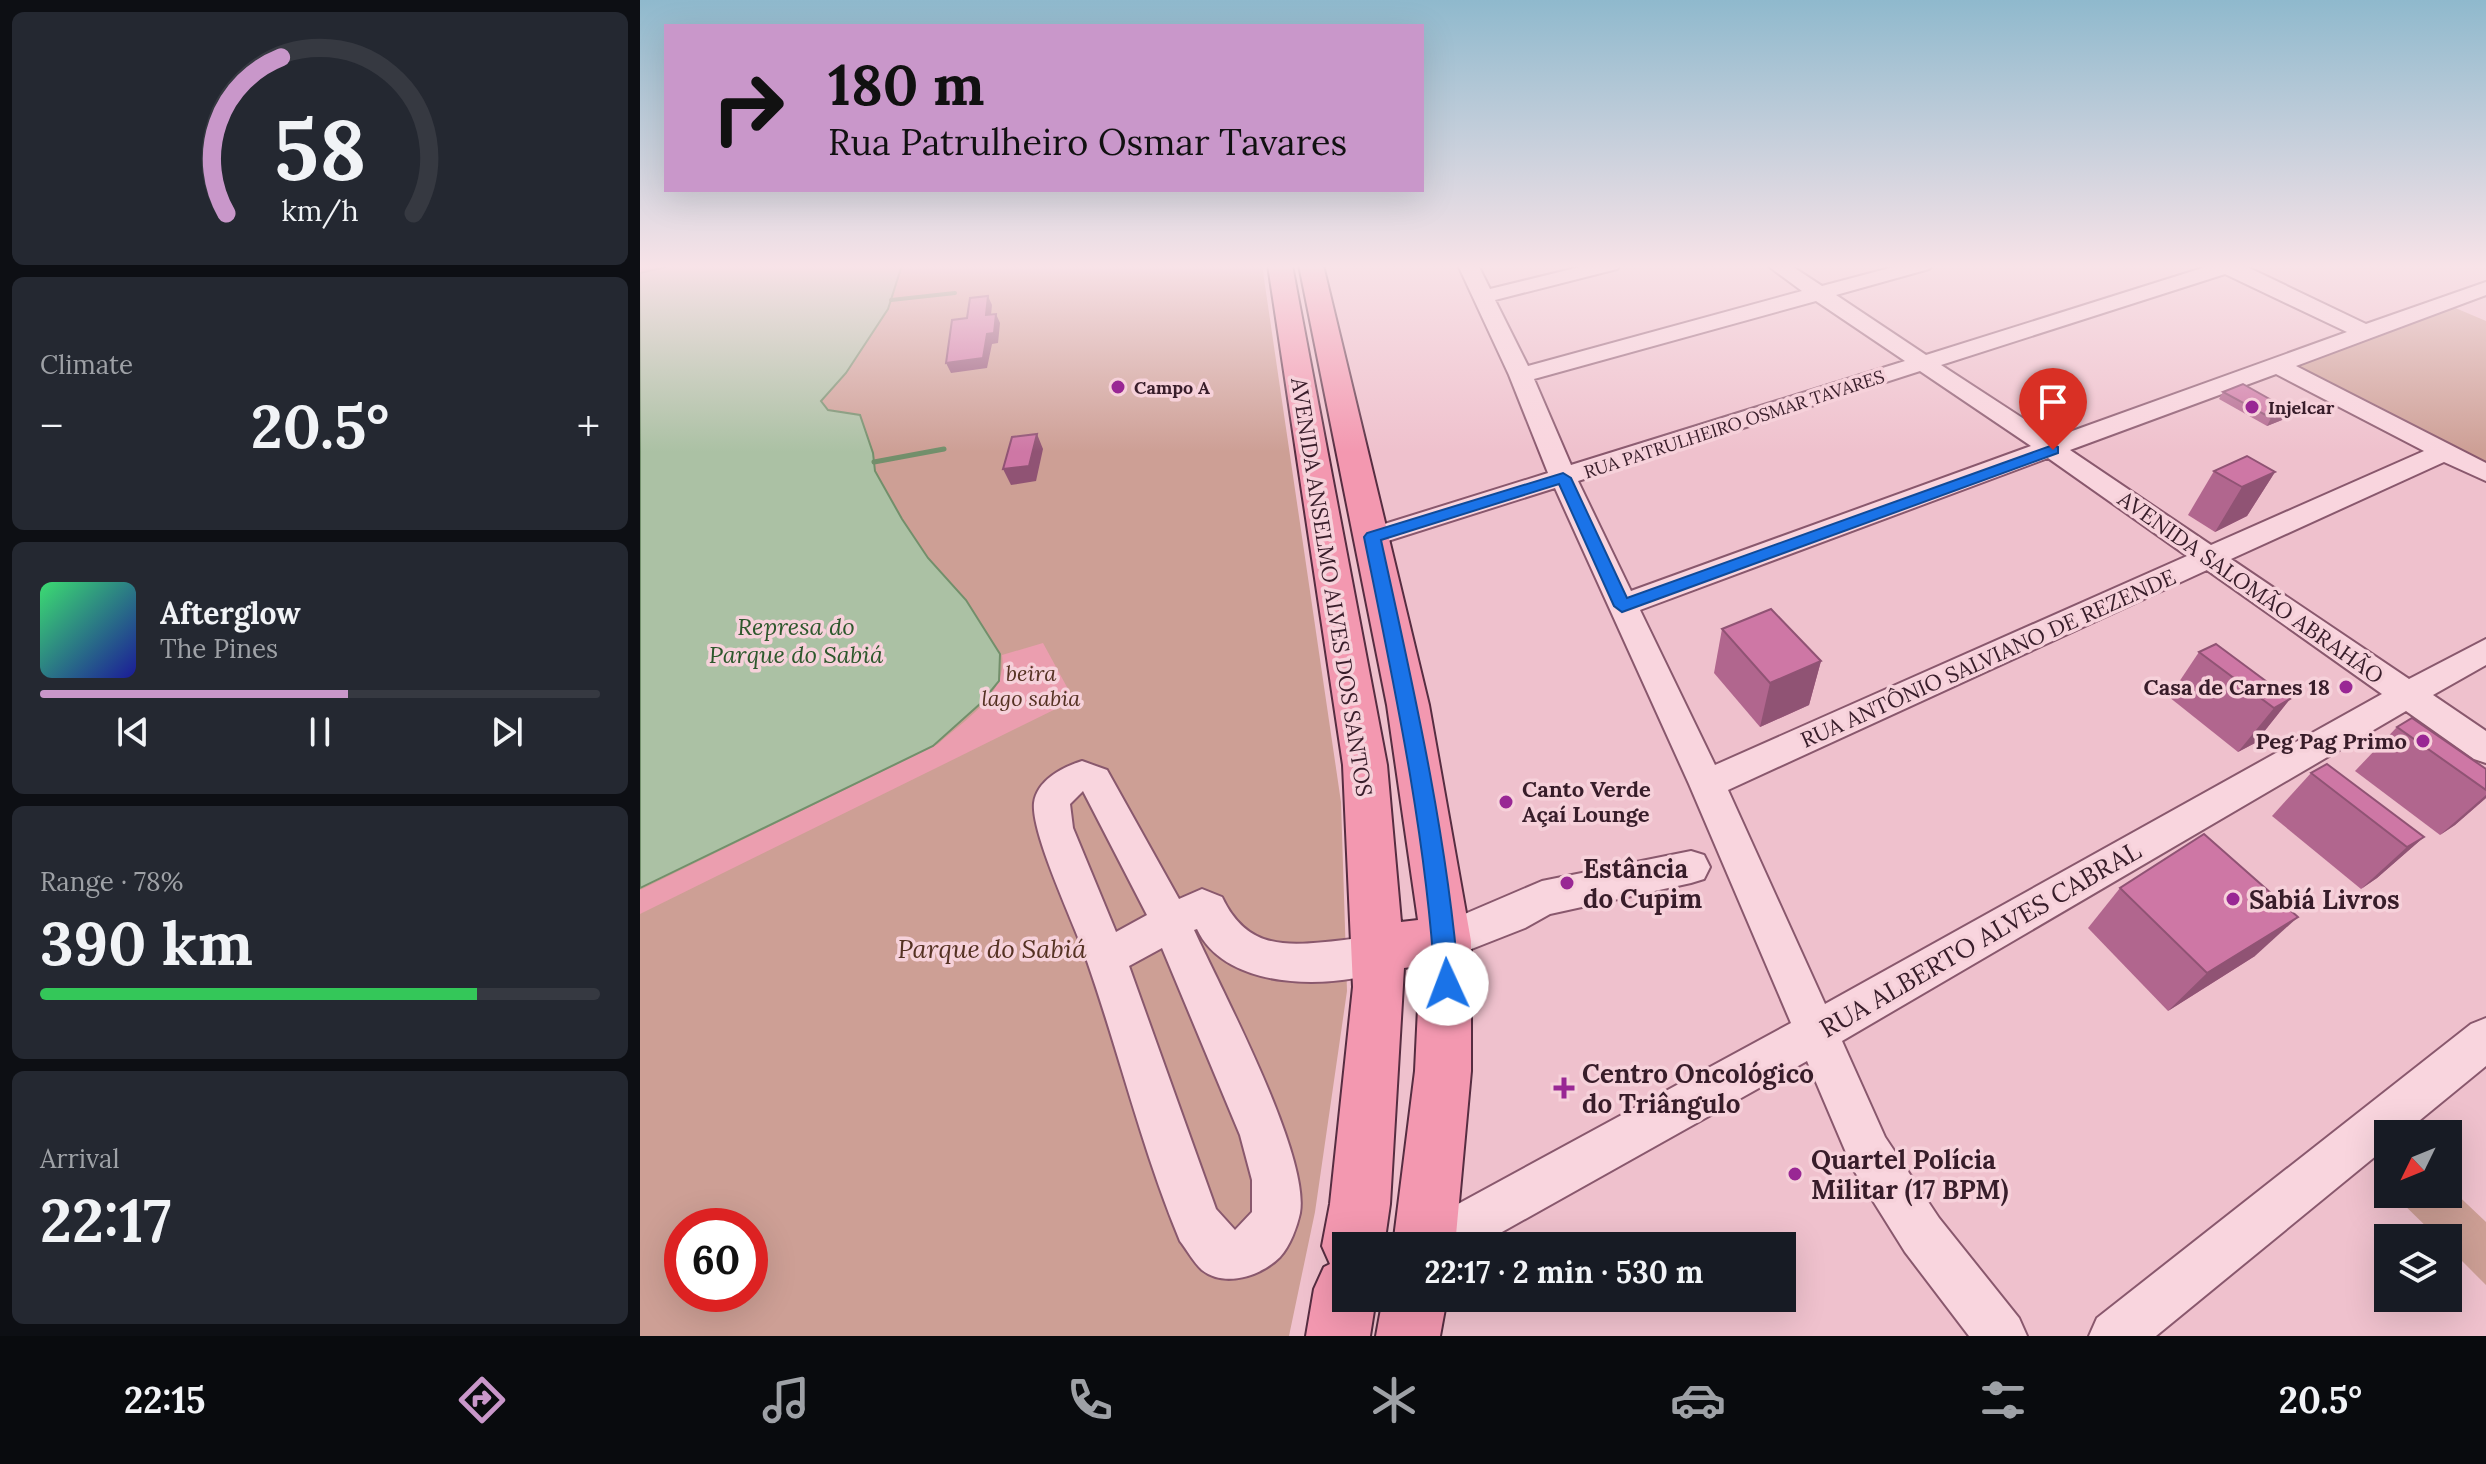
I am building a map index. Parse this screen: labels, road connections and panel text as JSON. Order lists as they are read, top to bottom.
{
  "streets": {
    "main road": ["AVENIDA ANSELMO ALVES DOS SANTOS"],
    "street": [
      "RUA PATRULHEIRO OSMAR TAVARES",
      "AVENIDA SALOMÃO ABRAHÃO",
      "RUA ANTÔNIO SALVIANO DE REZENDE",
      "RUA ALBERTO ALVES CABRAL"
    ]
  },
  "crossings": [
    ["RUA PATRULHEIRO OSMAR TAVARES", "AVENIDA ANSELMO ALVES DOS SANTOS"],
    ["RUA PATRULHEIRO OSMAR TAVARES", "AVENIDA SALOMÃO ABRAHÃO"],
    ["AVENIDA SALOMÃO ABRAHÃO", "RUA ANTÔNIO SALVIANO DE REZENDE"],
    ["AVENIDA SALOMÃO ABRAHÃO", "RUA ALBERTO ALVES CABRAL"]
  ],
  "water": ["Represa do Parque do Sabiá"],
  "parks": ["beira lago sabia", "Parque do Sabiá"],
  "places": {
    "other": [
      "Campo A",
      "Injelcar",
      "Casa de Carnes 18",
      "Peg Pag Primo",
      "Canto Verde Açaí Lounge",
      "Estância do Cupim",
      "Sabiá Livros",
      "Quartel Polícia Militar (17 BPM)"
    ],
    "health": ["Centro Oncológico do Triângulo"]
  },
  "north": "bottom left",
  "page": {
    "turn": ["180 m", "Rua Patrulheiro Osmar Tavares"],
    "tile": [
      "Climate",
      ["Range · 78%", "390 km"],
      ["Arrival", "22:17"]
    ],
    "heat": ["−", "20.5°", "+"],
    "song": ["Afterglow", "The Pines"],
    "limit": "60",
    "trip": "22:17 · 2 min · 530 m",
    "tabs": ["22:15", "20.5°"],
    "gauge": ["58", "km/h"]
  }
}
